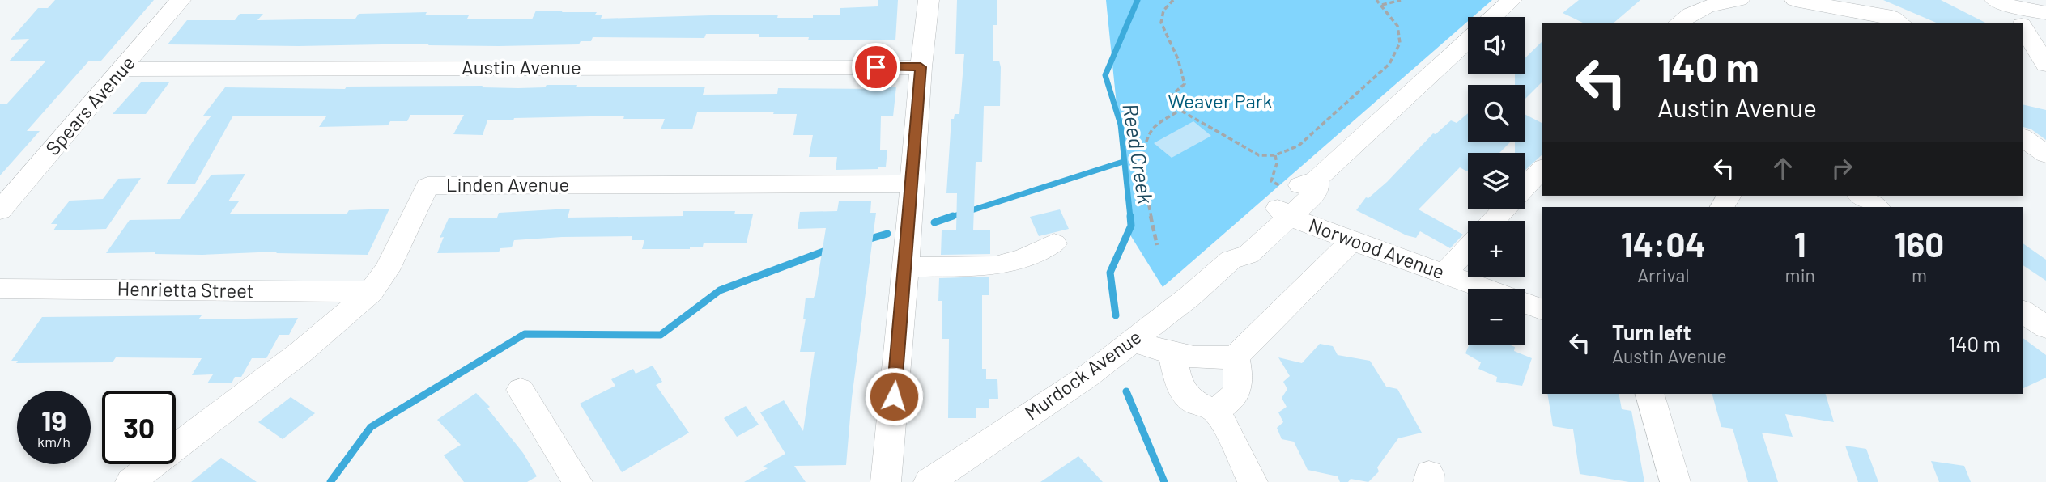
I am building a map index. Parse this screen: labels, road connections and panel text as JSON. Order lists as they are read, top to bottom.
{
  "streets": {
    "street": [
      "Austin Avenue",
      "Spears Avenue",
      "Linden Avenue",
      "Norwood Avenue",
      "Henrietta Street",
      "Murdock Avenue"
    ]
  },
  "crossings": [
    ["Austin Avenue", "Spears Avenue"],
    ["Linden Avenue", "Henrietta Street"],
    ["Norwood Avenue", "Murdock Avenue"]
  ],
  "water": ["Reed Creek"],
  "parks": ["Weaver Park"],
  "page": {
    "map_buttons": ["+", "−"],
    "turn": ["140 m", "Austin Avenue"],
    "eta": [
      "14:04",
      "Arrival",
      "1",
      "min",
      "160",
      "m"
    ],
    "list": [
      {
        "name": "Turn left",
        "note": "Austin Avenue",
        "value": "140 m"
      }
    ],
    "speed": "19 km/h",
    "limit": "30"
  }
}
